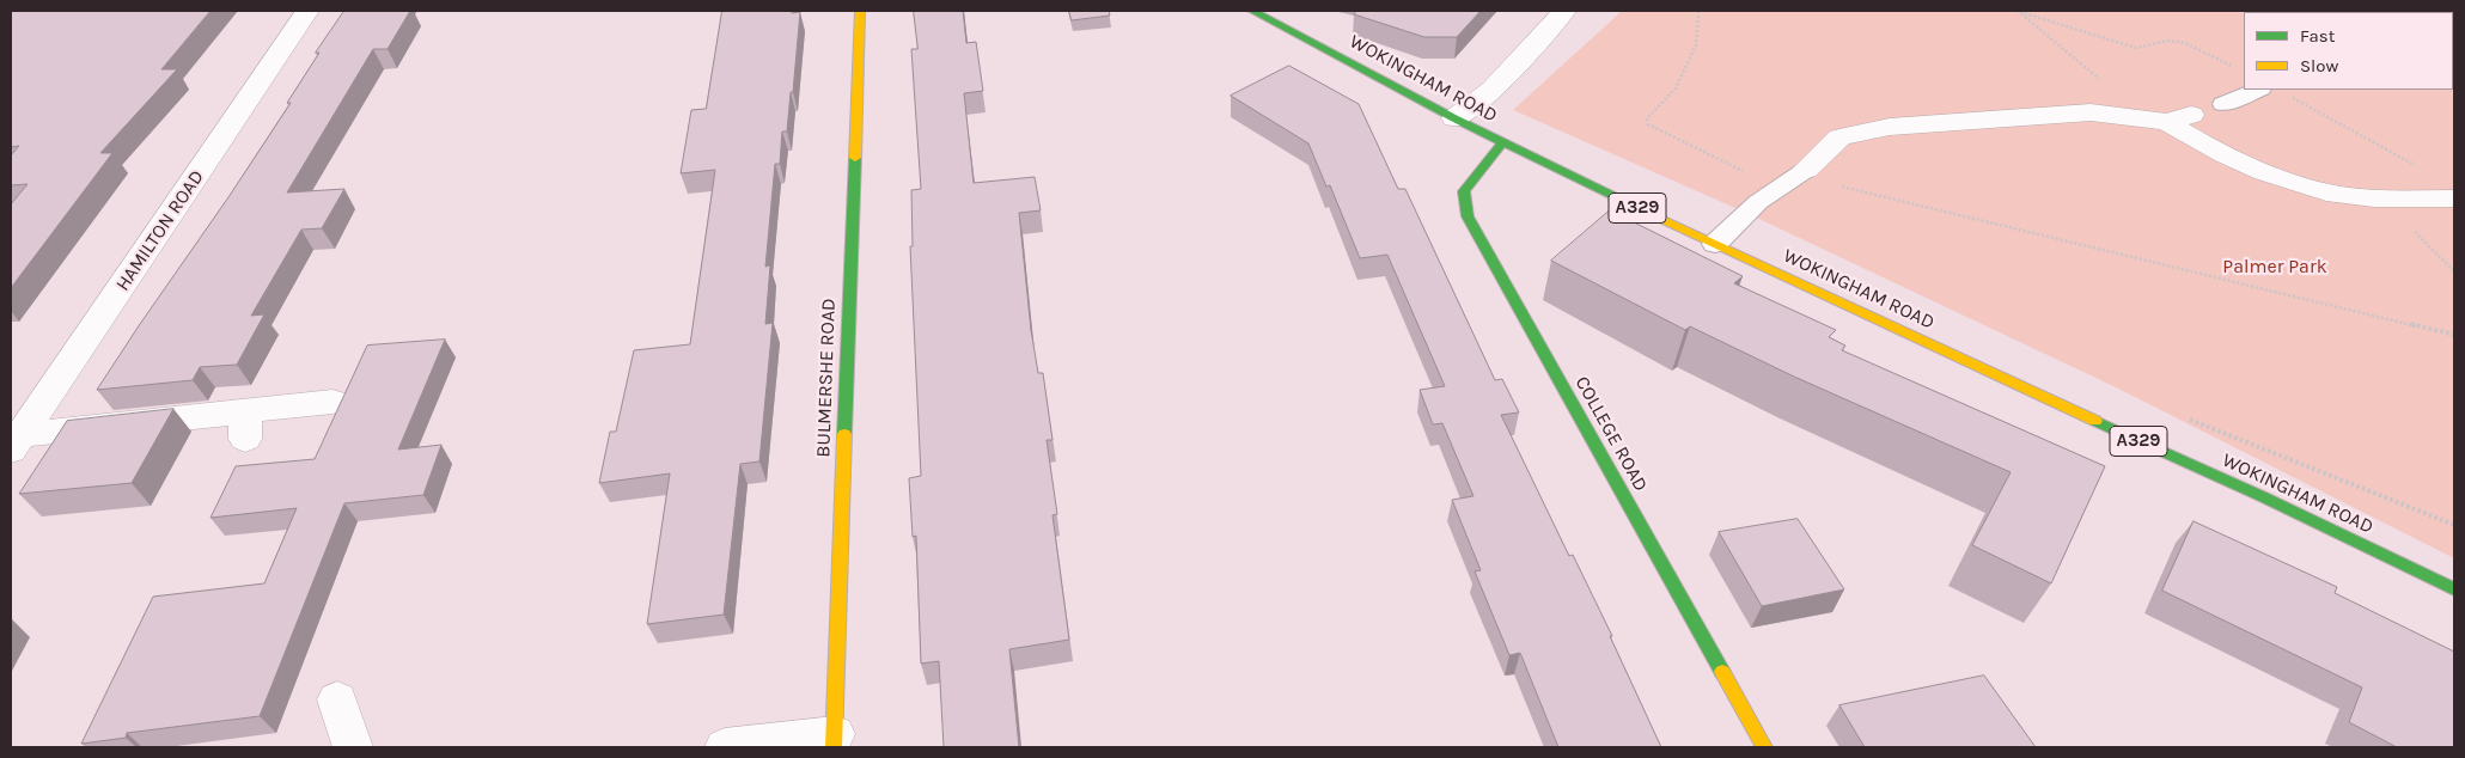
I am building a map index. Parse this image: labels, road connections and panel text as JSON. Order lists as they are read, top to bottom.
{
  "streets": {
    "street": [
      "WOKINGHAM ROAD",
      "A329",
      "HAMILTON ROAD",
      "BULMERSHE ROAD",
      "COLLEGE ROAD"
    ]
  },
  "crossings": [
    ["WOKINGHAM ROAD", "COLLEGE ROAD"]
  ],
  "parks": ["Palmer Park"],
  "legend": ["Fast", "Slow"]
}
